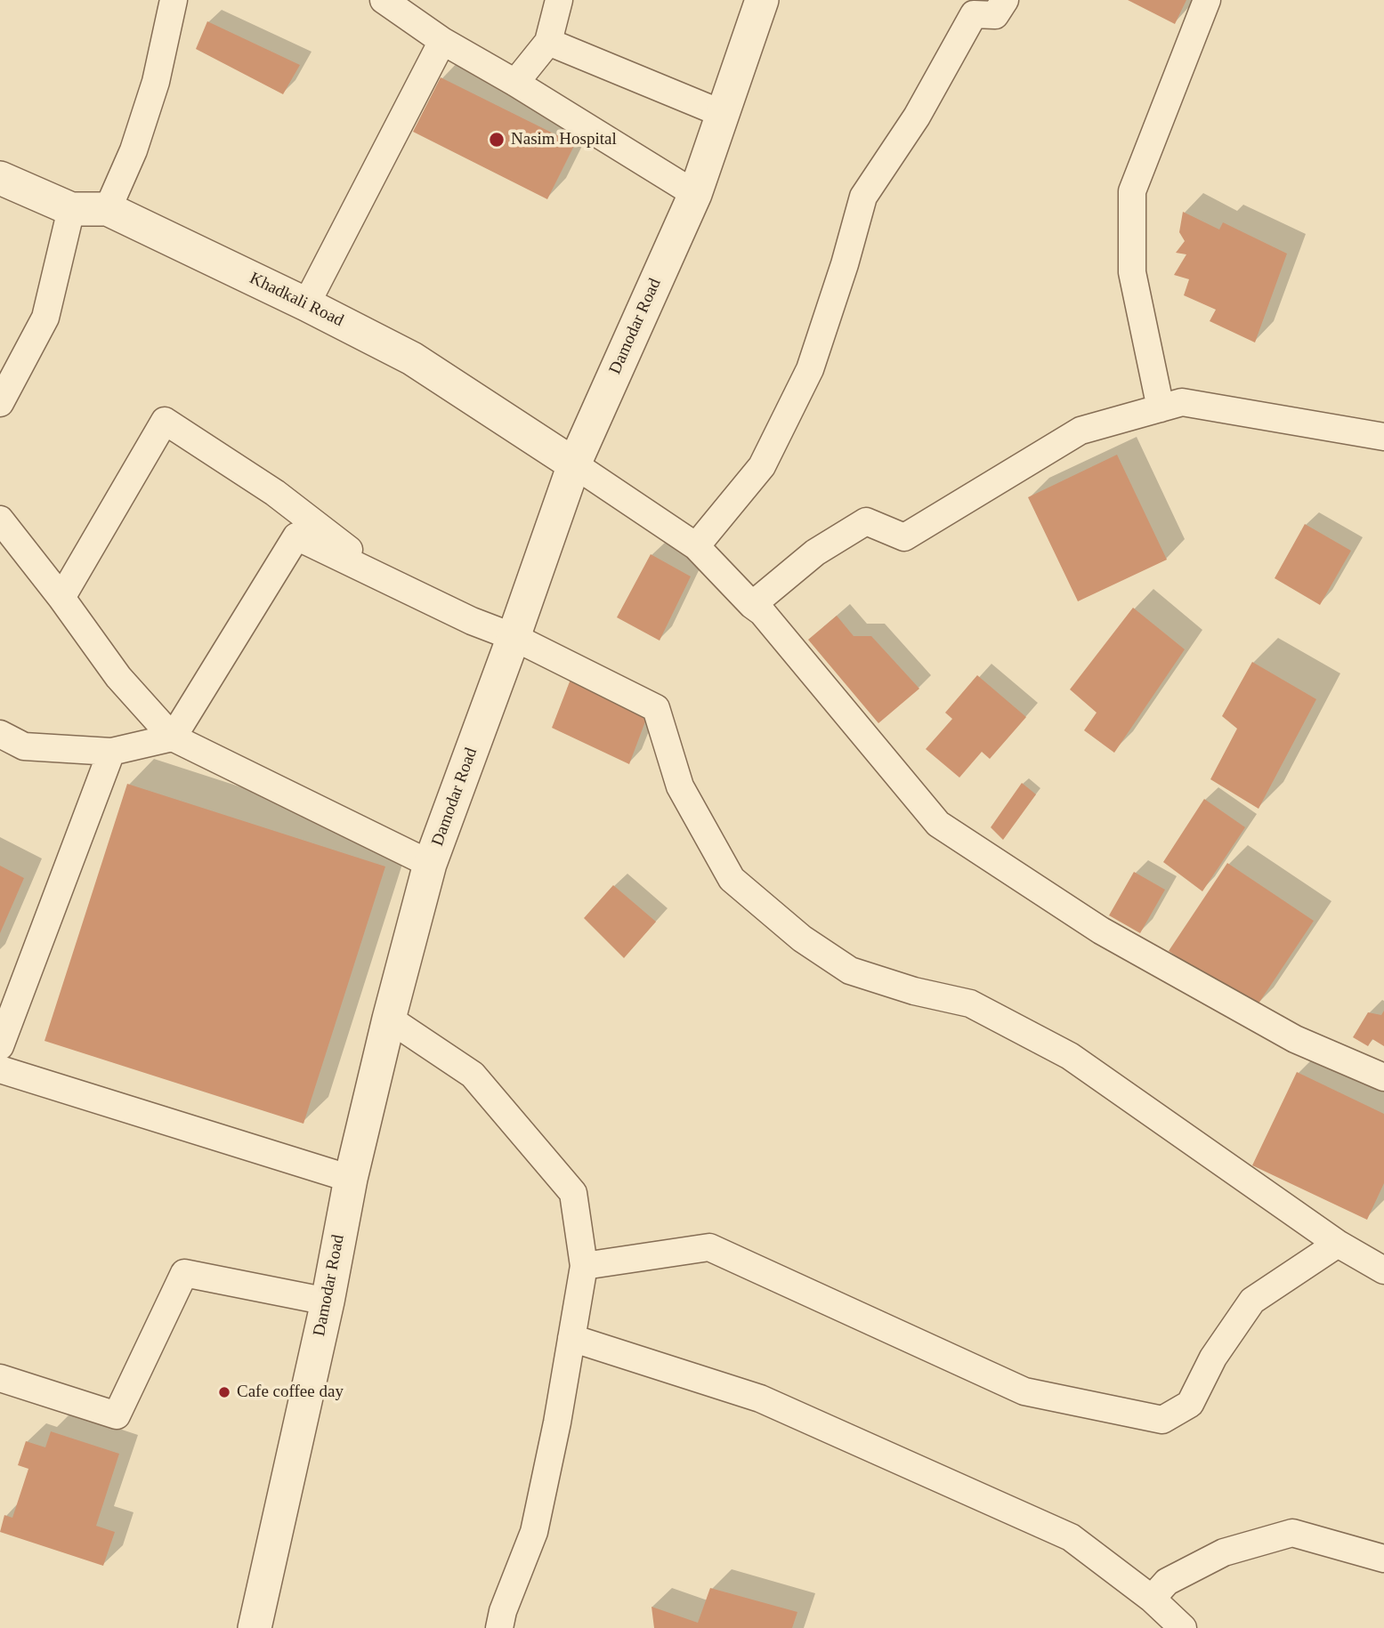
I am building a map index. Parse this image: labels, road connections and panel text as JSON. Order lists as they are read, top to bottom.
{
  "streets": {
    "street": ["Khadkali Road", "Damodar Road"]
  },
  "crossings": [
    ["Khadkali Road", "Damodar Road"]
  ],
  "places": ["Nasim Hospital", "Cafe coffee day"]
}
